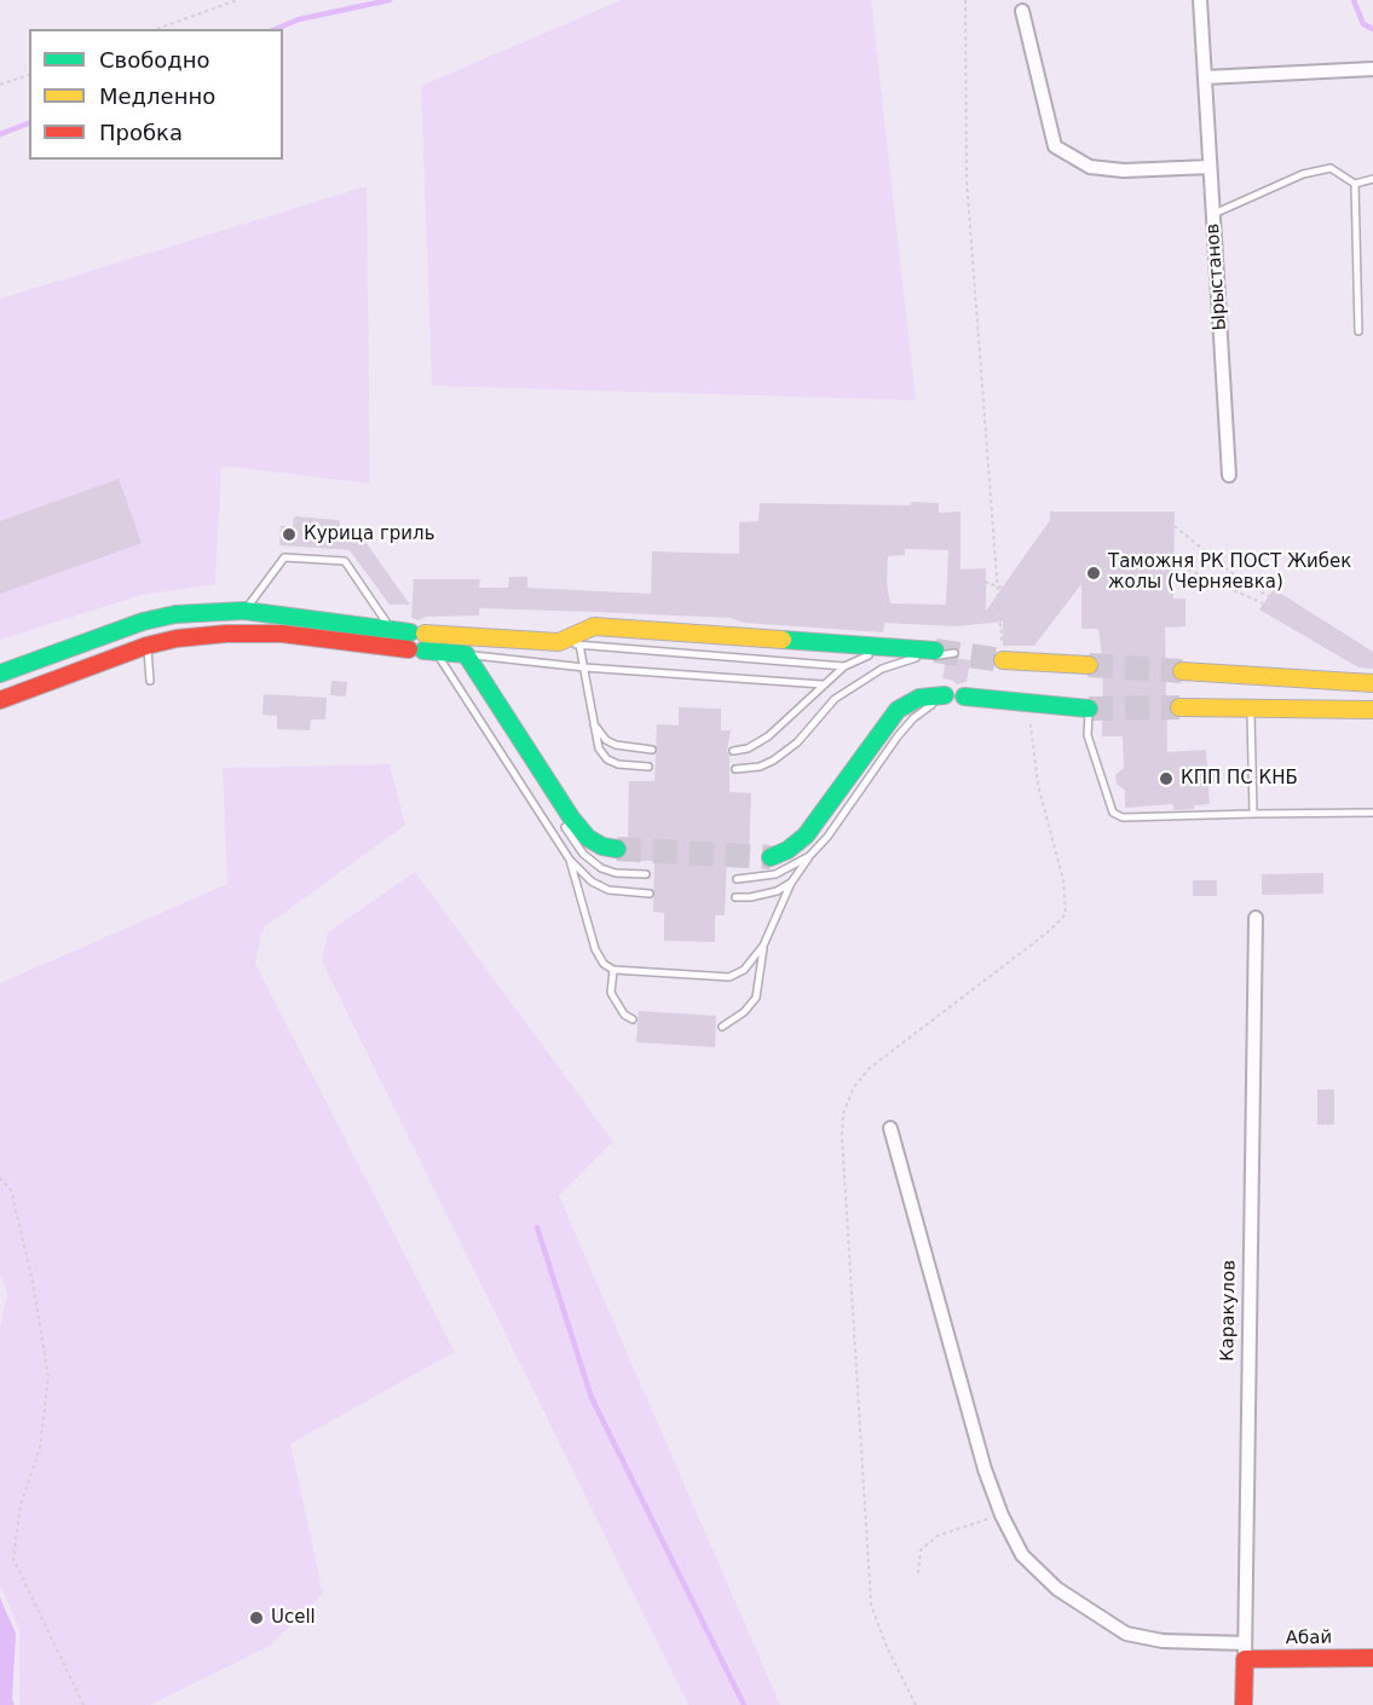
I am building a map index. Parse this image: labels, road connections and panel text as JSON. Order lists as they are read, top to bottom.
{
  "streets": {
    "main road": ["Каракулов", "Абай"],
    "street": ["Ырыстанов"]
  },
  "crossings": [
    ["Каракулов", "Абай"]
  ],
  "places": [
    "Курица гриль",
    "Таможня РК ПОСТ Жибек жолы (Черняевка)",
    "КПП ПС КНБ",
    "Ucell"
  ],
  "legend": ["Свободно", "Медленно", "Пробка"]
}
